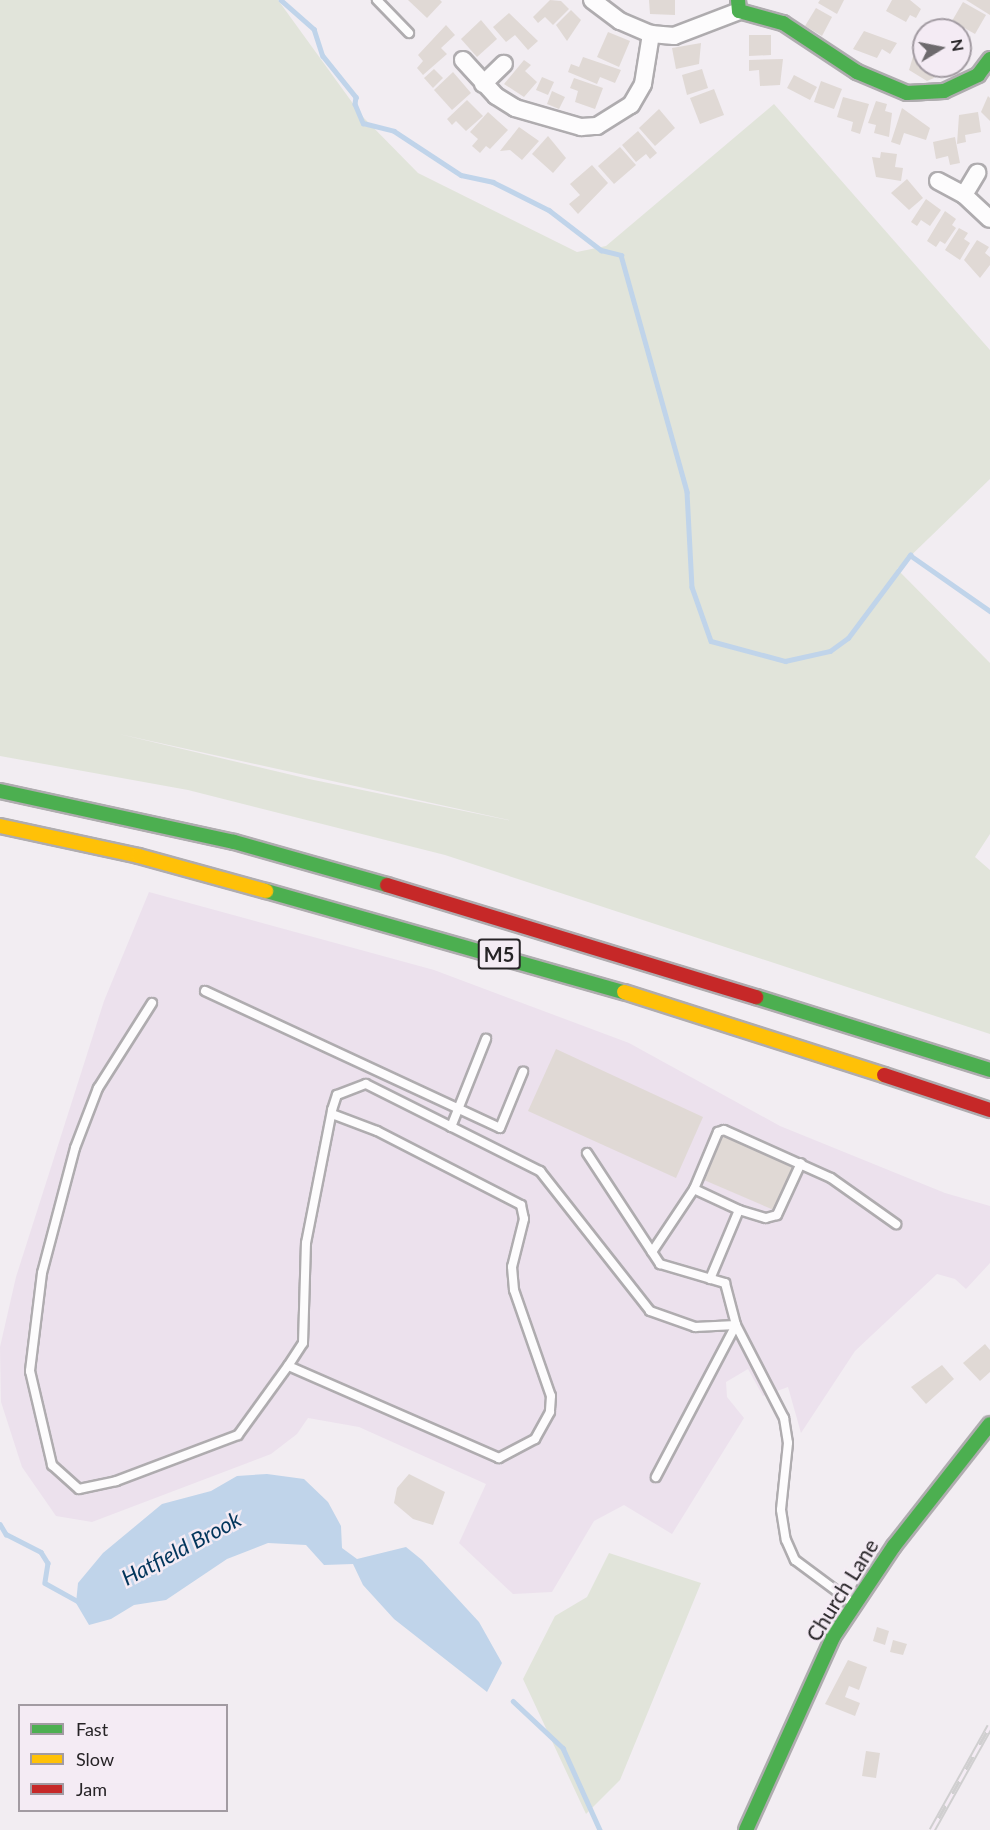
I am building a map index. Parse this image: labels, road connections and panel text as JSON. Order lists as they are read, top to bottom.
{
  "streets": {
    "main road": ["M5", "Church Lane"]
  },
  "water": ["Hatfield Brook"],
  "legend": ["Fast", "Slow", "Jam"],
  "north": "right"
}
